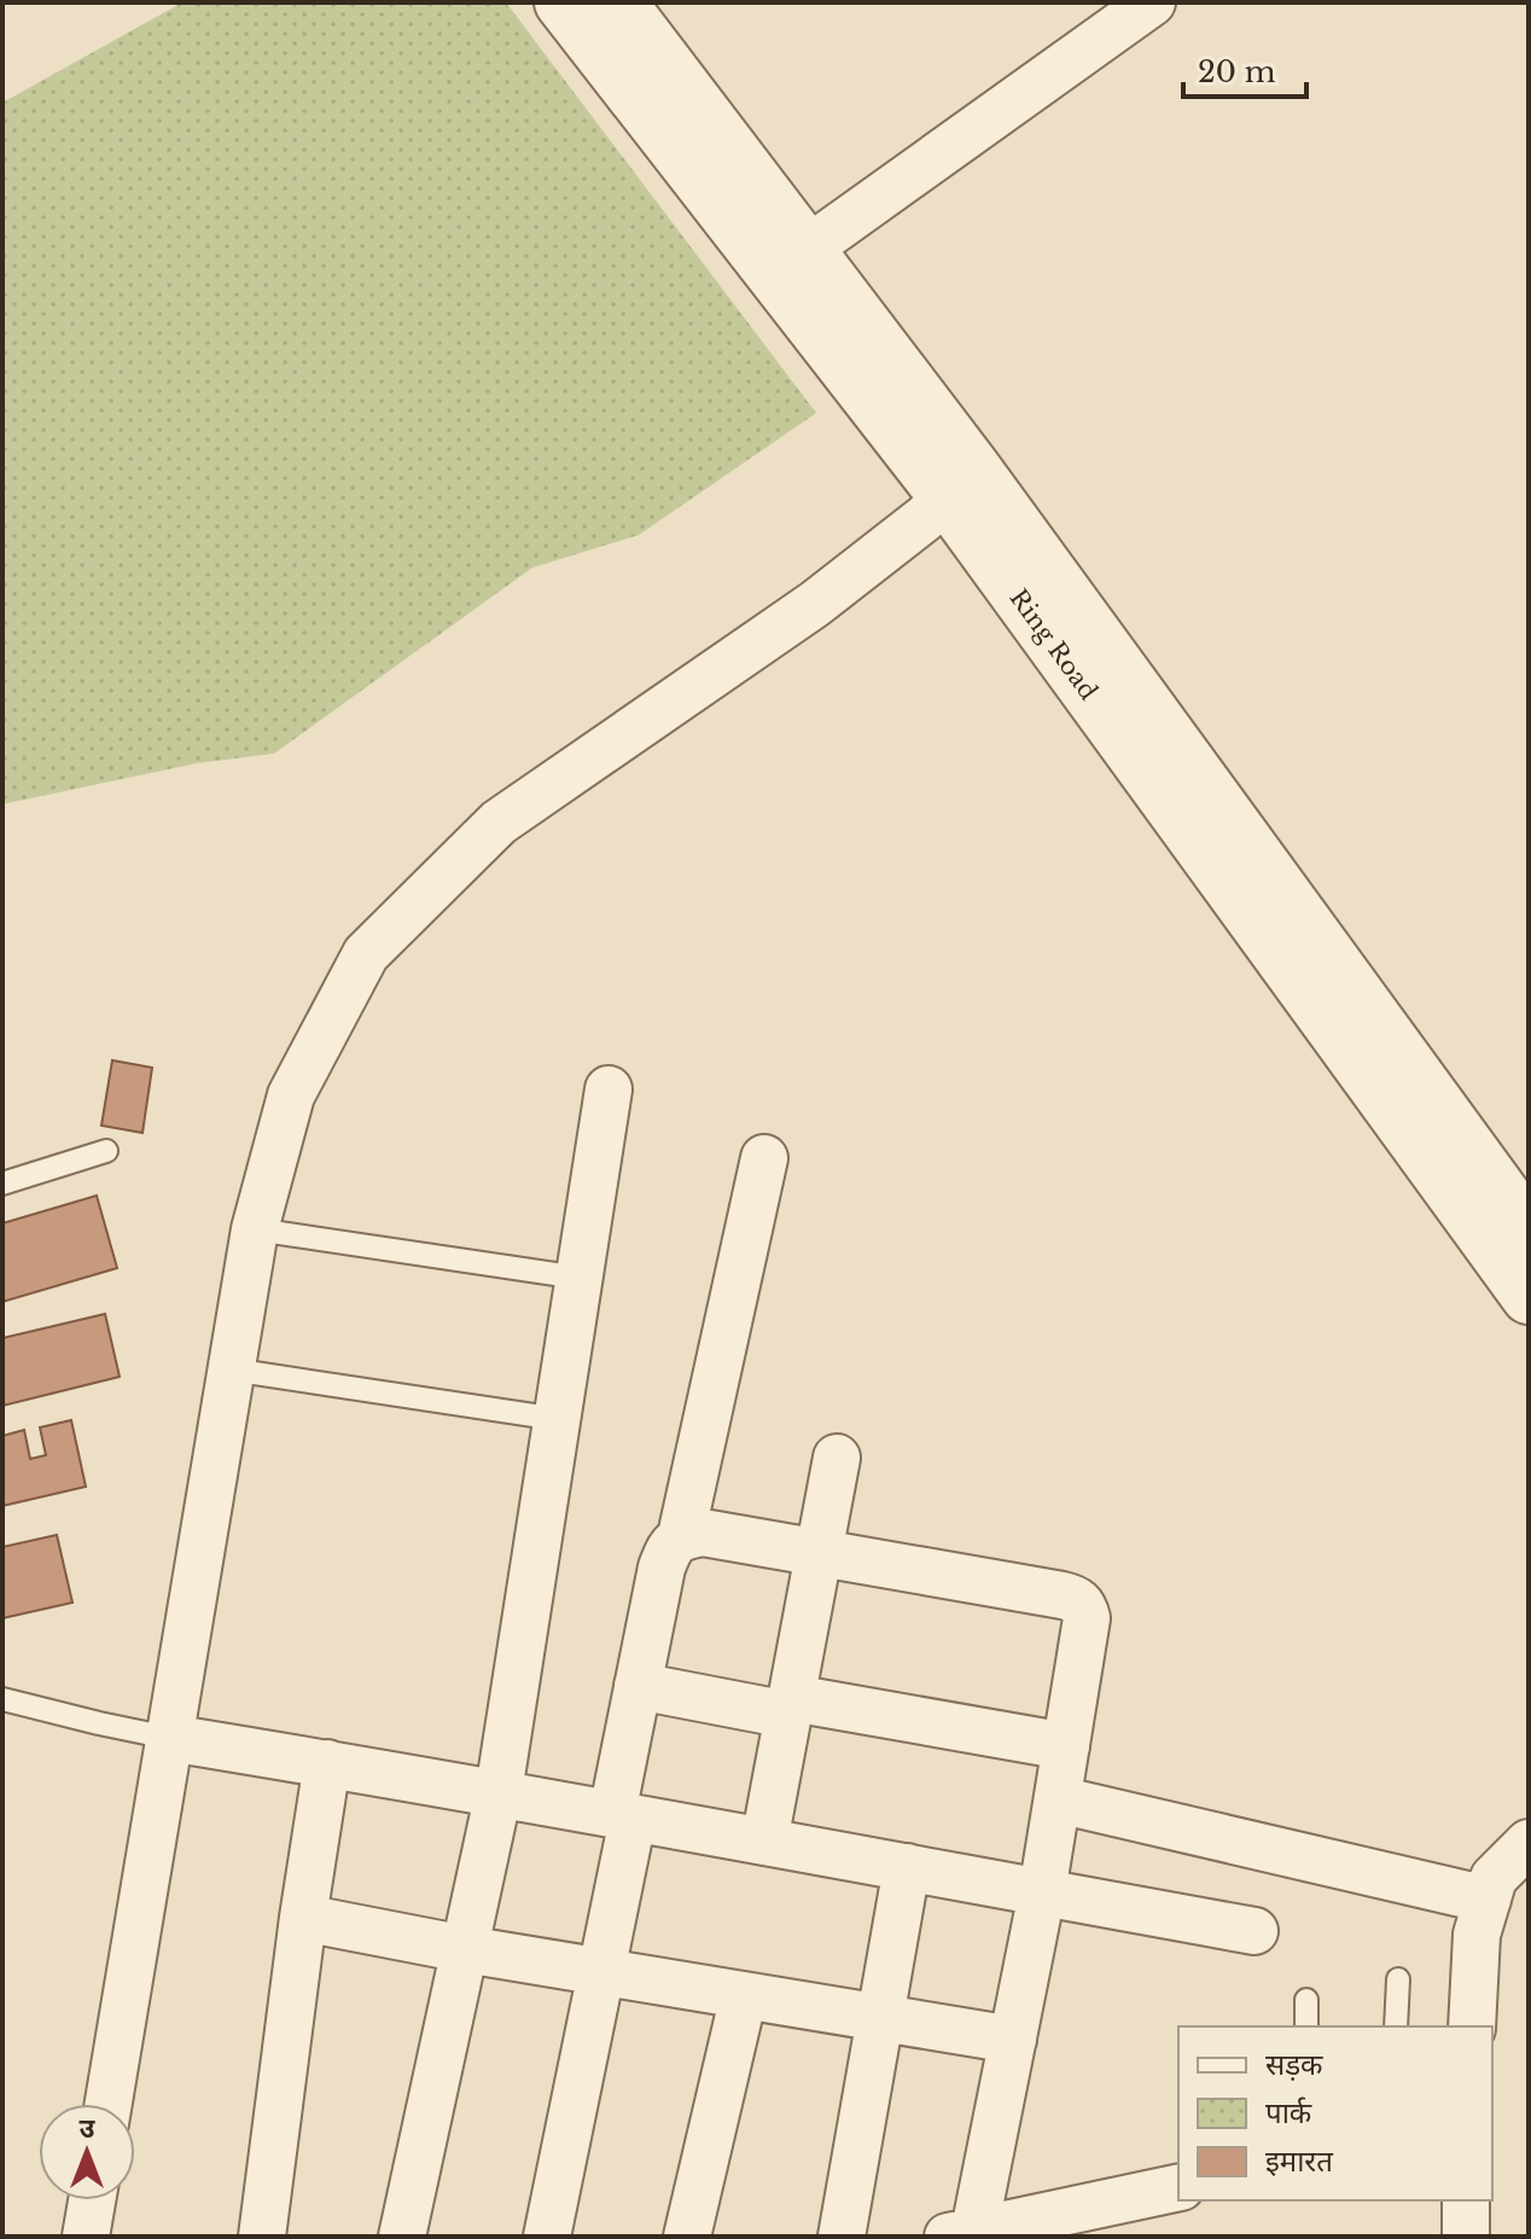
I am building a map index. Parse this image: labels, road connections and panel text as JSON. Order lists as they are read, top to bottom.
{
  "streets": {
    "street": ["Ring Road"]
  },
  "legend": ["सड़क", "पार्क", "इमारत"],
  "scale_bar": "20 m",
  "north": "top"
}
